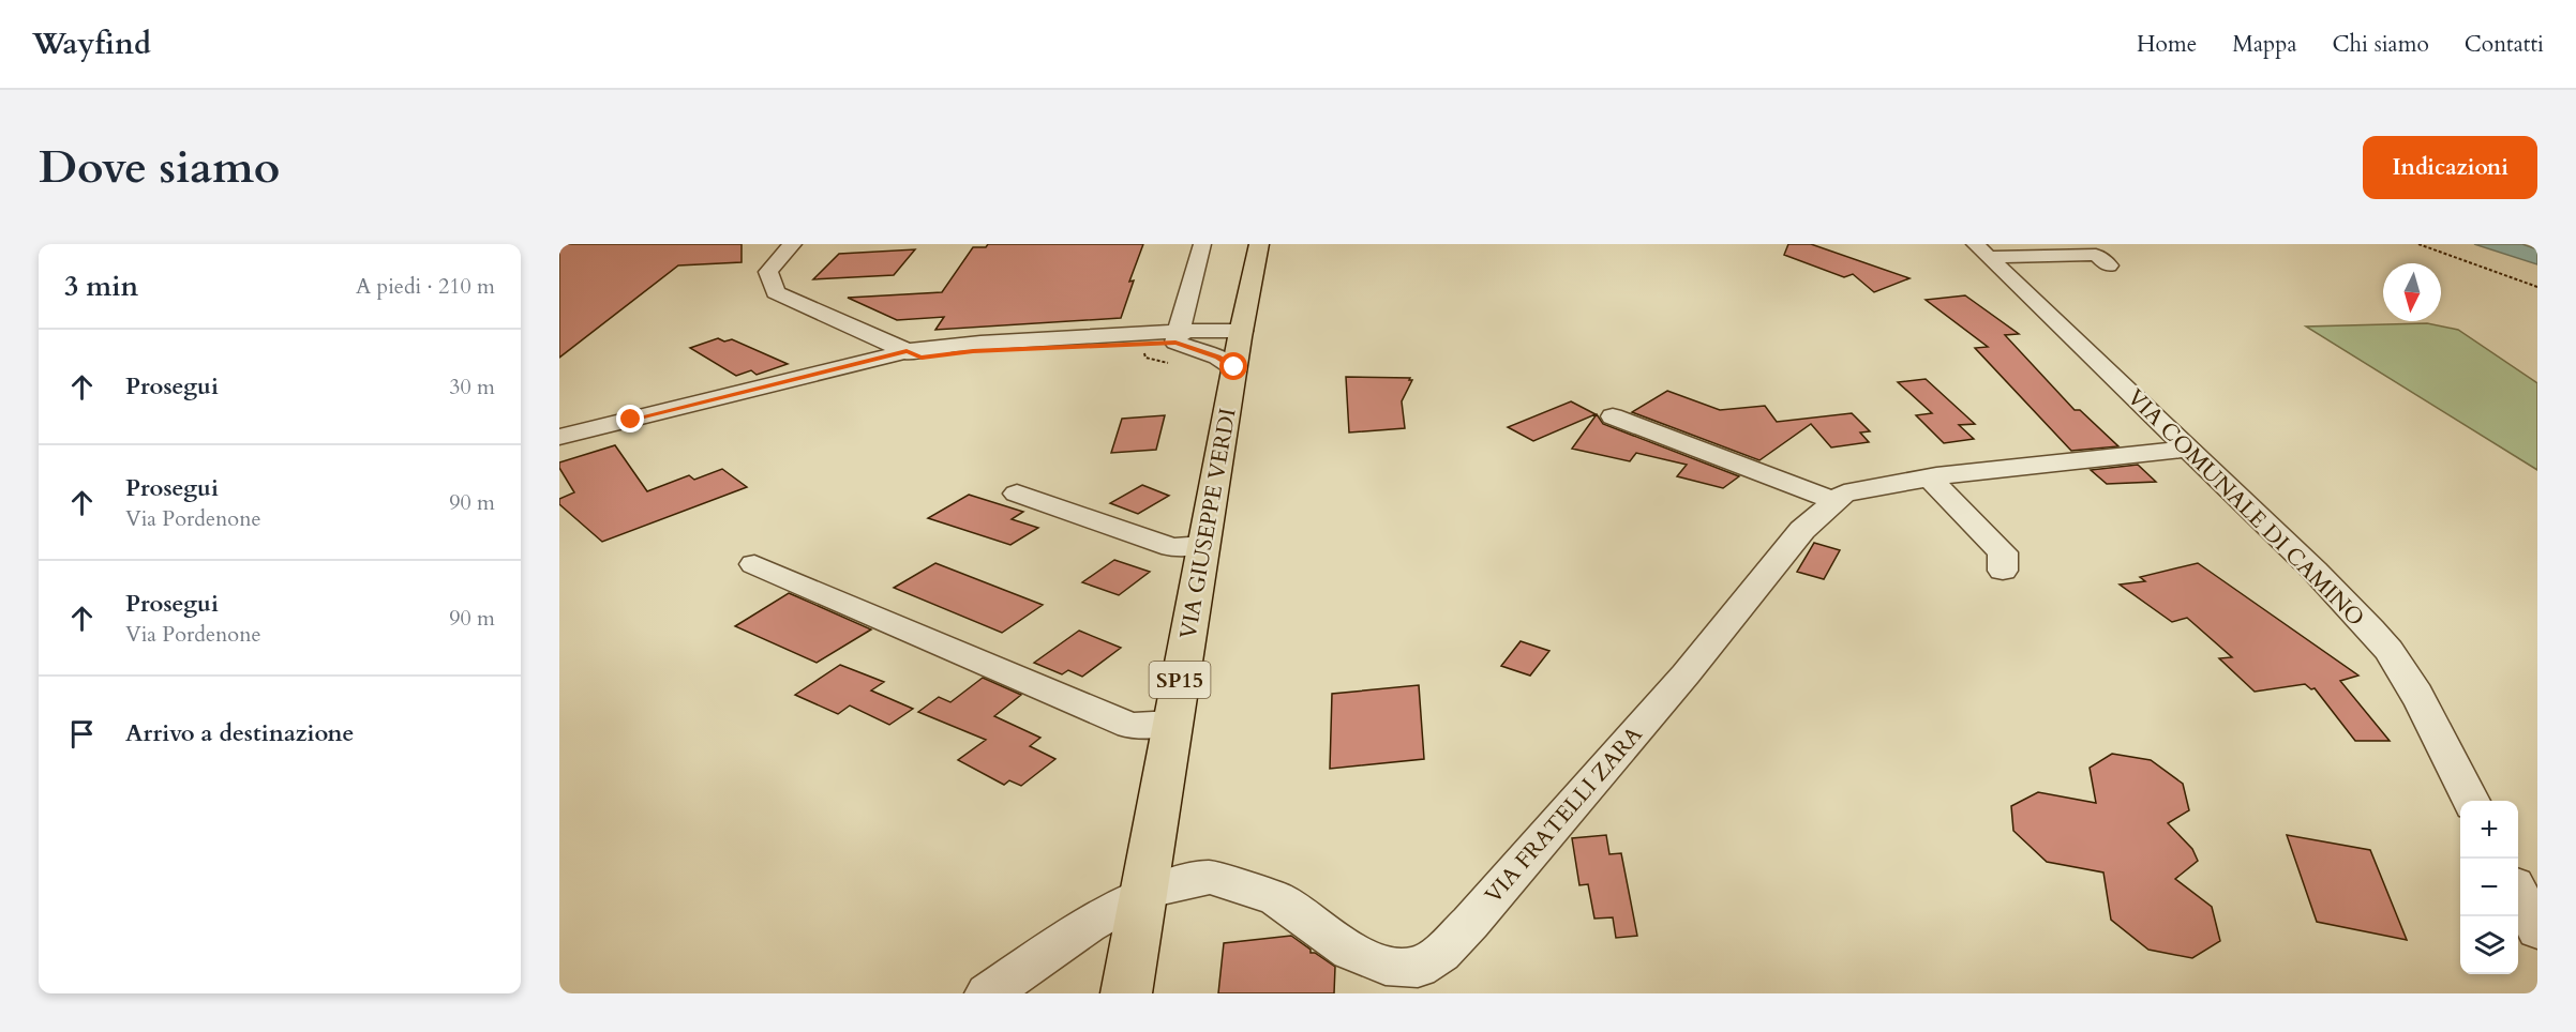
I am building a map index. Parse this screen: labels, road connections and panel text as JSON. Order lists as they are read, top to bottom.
{
  "streets": {
    "main road": ["VIA GIUSEPPE VERDI", "SP15"],
    "street": ["VIA COMUNALE DI CAMINO", "VIA FRATELLI ZARA"]
  },
  "crossings": [
    ["VIA COMUNALE DI CAMINO", "VIA FRATELLI ZARA"],
    ["VIA GIUSEPPE VERDI", "VIA FRATELLI ZARA"]
  ],
  "north": "bottom",
  "page": {
    "header": "Wayfind",
    "nav": [
      "Home",
      "Mappa",
      "Chi siamo",
      "Contatti"
    ],
    "buttons": "Indicazioni",
    "title": "Dove siamo",
    "heading": ["3 min", "A piedi · 210 m"],
    "list": [
      ["Prosegui", "30 m"],
      ["Prosegui", "Via Pordenone", "90 m"],
      ["Prosegui", "Via Pordenone", "90 m"],
      "Arrivo a destinazione"
    ],
    "map_buttons": ["+", "−"]
  }
}
